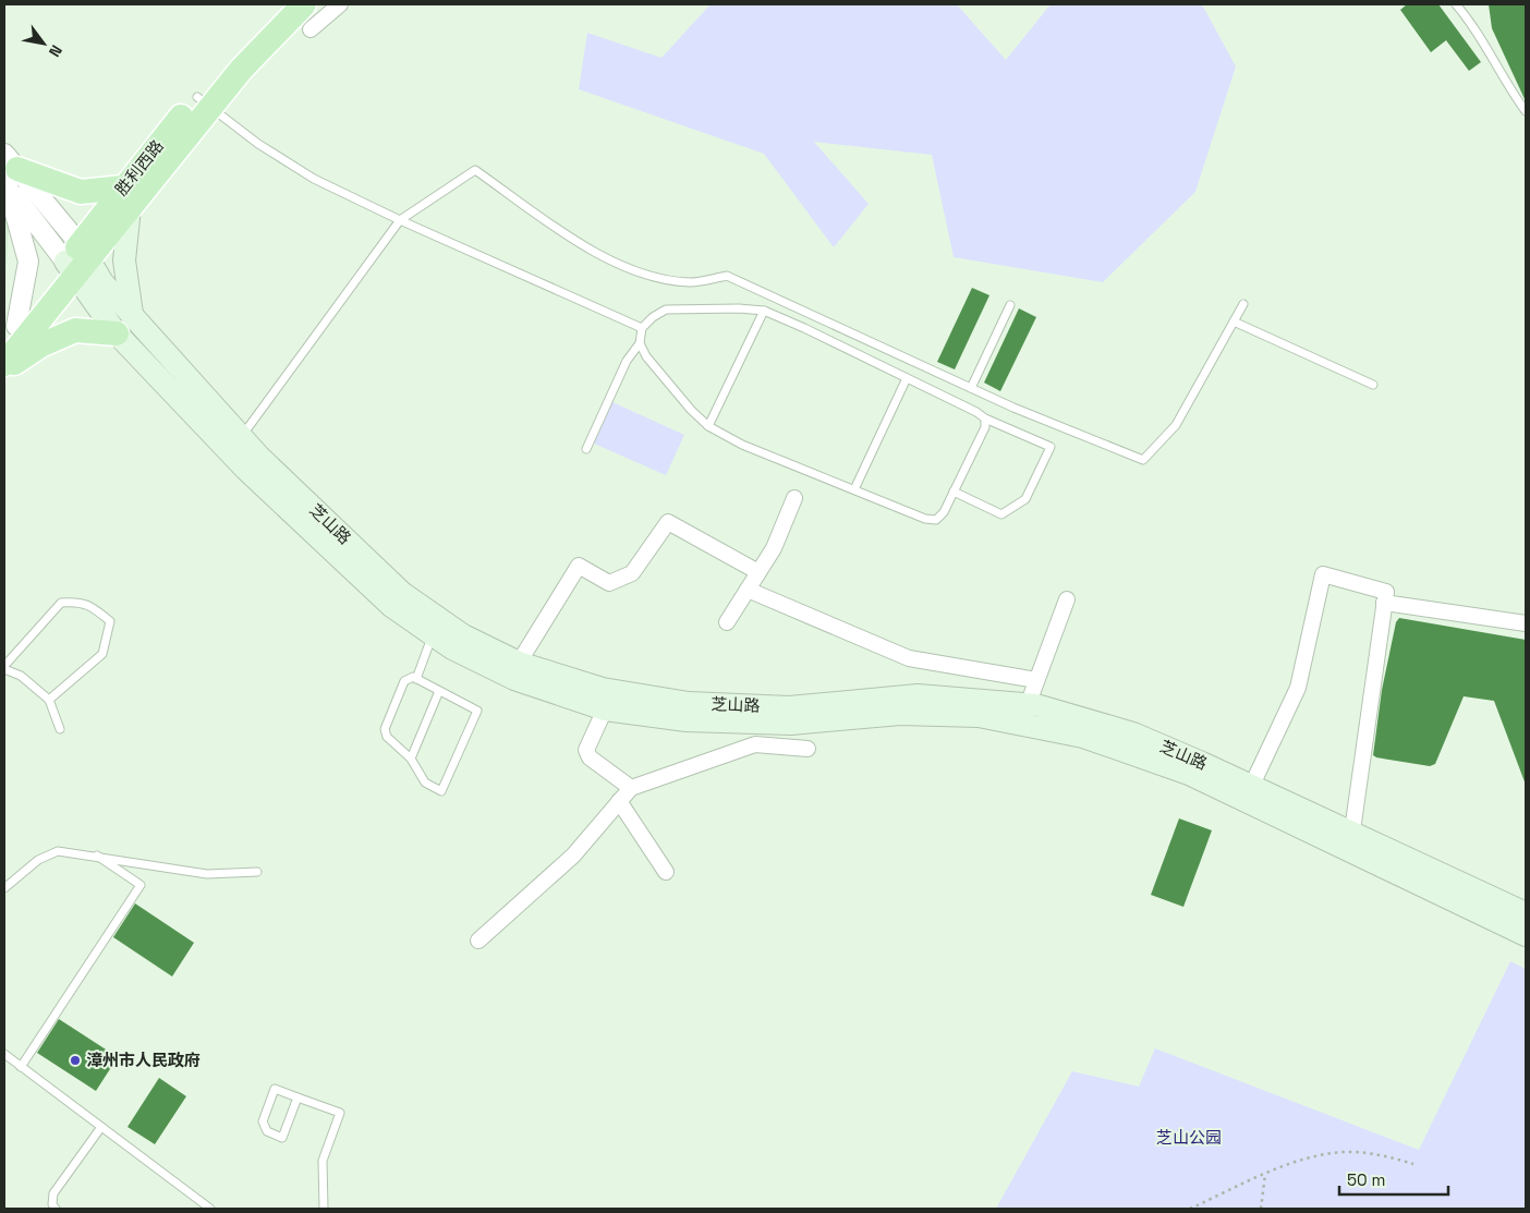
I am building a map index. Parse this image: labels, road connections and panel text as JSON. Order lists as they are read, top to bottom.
{
  "streets": {
    "main road": ["胜利西路", "芝山路"]
  },
  "crossings": [
    ["胜利西路", "芝山路"]
  ],
  "parks": ["芝山公园"],
  "places": ["漳州市人民政府"],
  "scale_bar": "50 m",
  "north": "bottom right"
}
